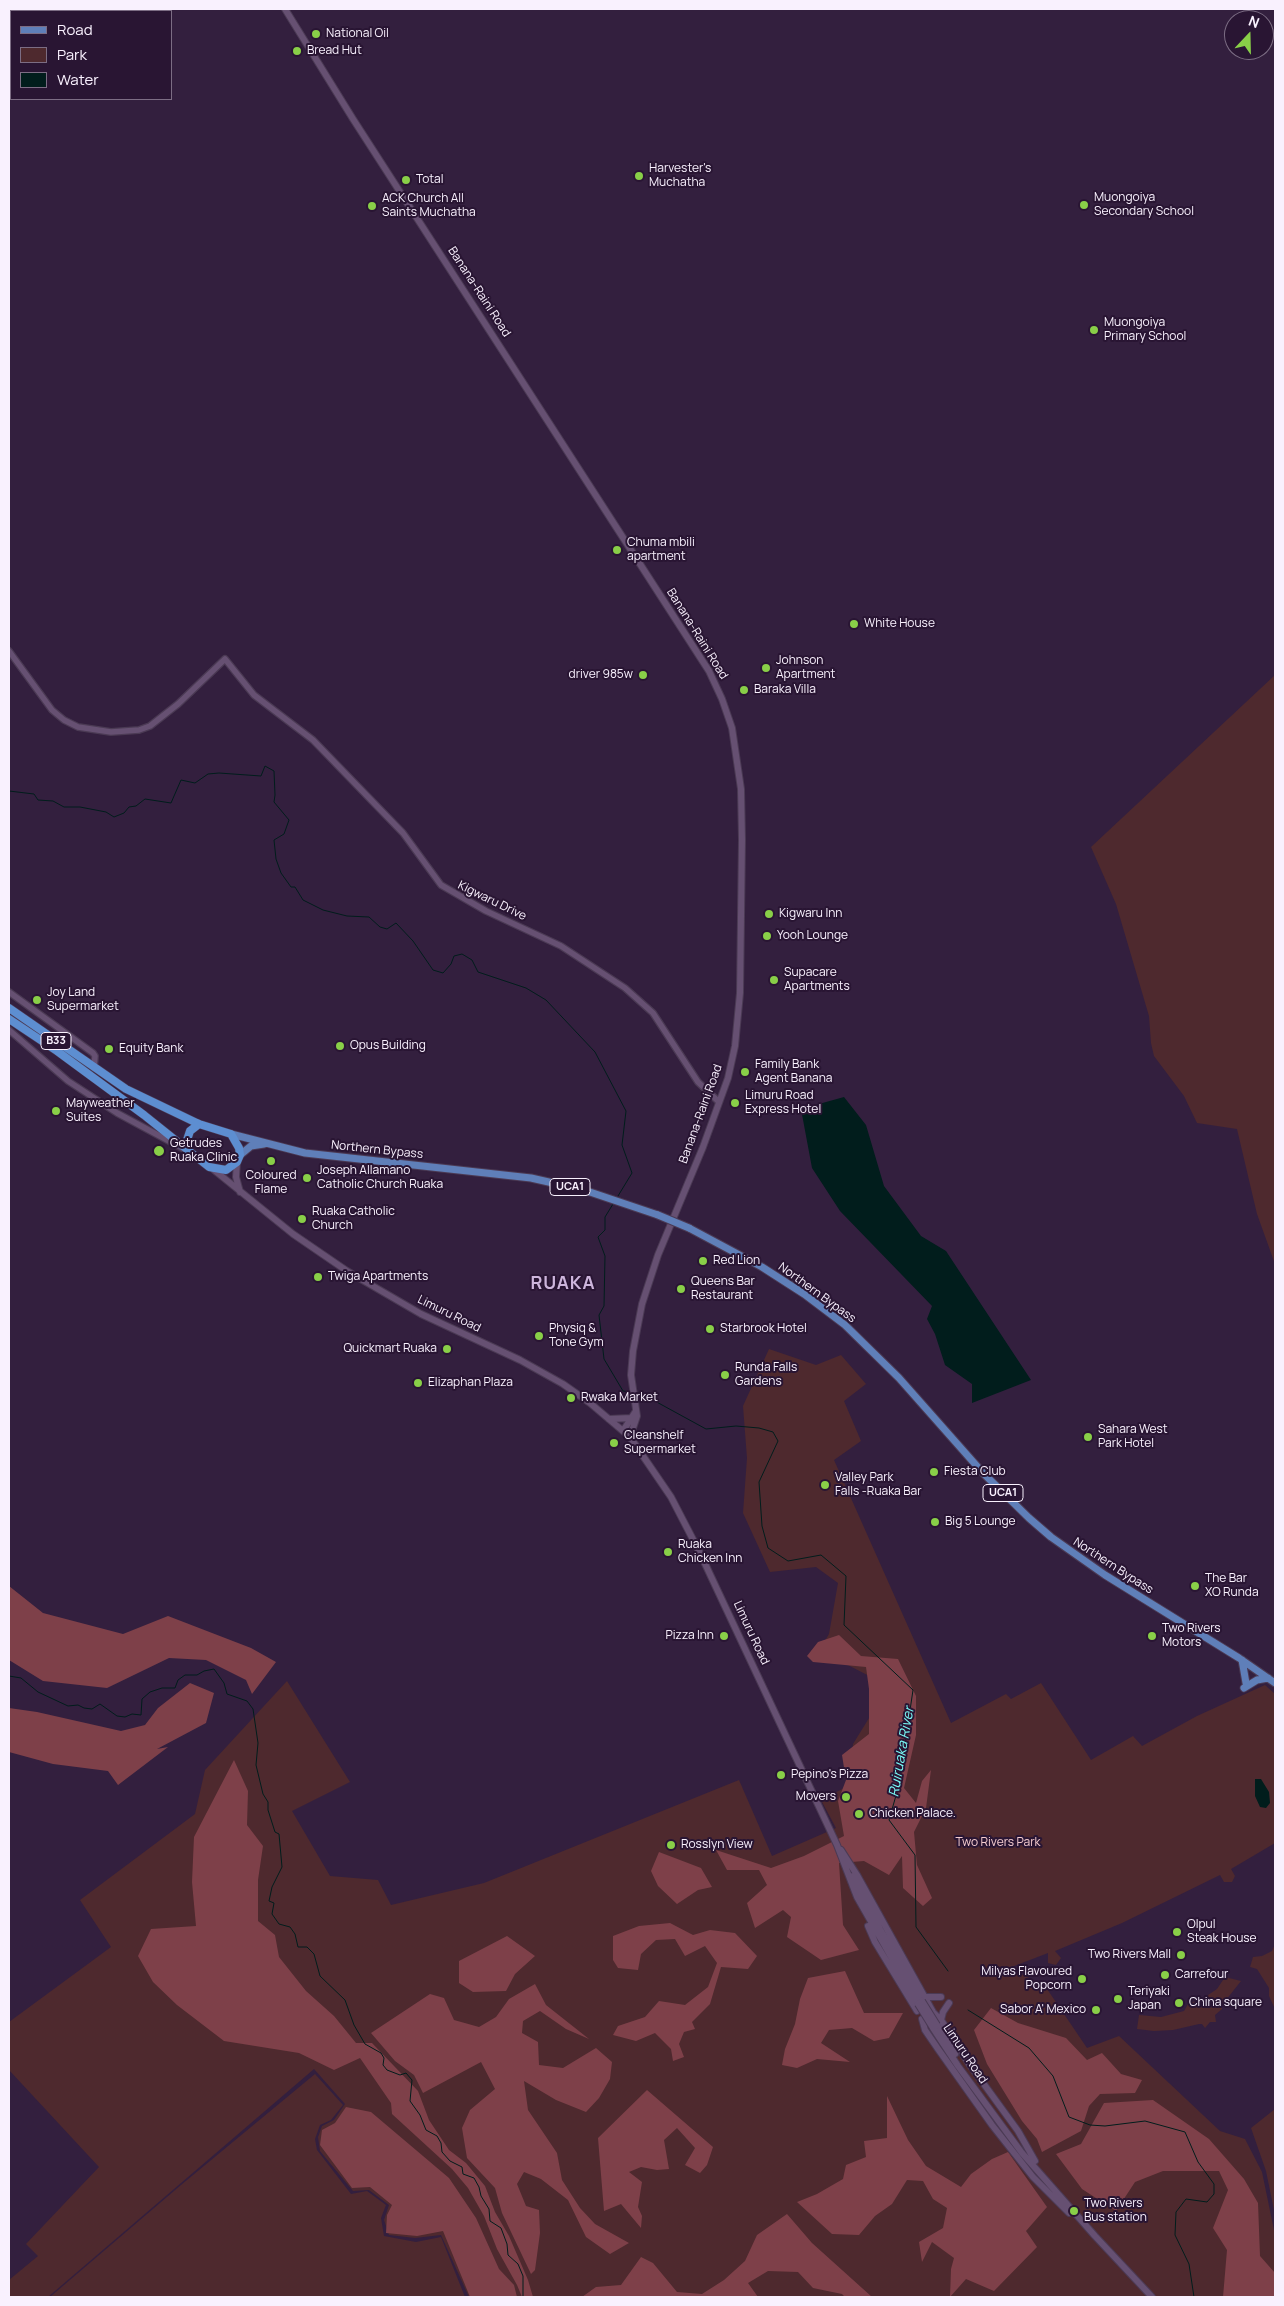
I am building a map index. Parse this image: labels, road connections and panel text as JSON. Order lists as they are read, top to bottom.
{
  "streets": {
    "highway": ["B33", "Northern Bypass"],
    "main road": ["Banana-Raini Road", "UCA1", "Limuru Road"],
    "street": ["Kigwaru Drive"]
  },
  "crossings": [
    ["Banana-Raini Road", "Kigwaru Drive"],
    ["B33", "Northern Bypass"],
    ["B33", "Limuru Road"],
    ["Northern Bypass", "Limuru Road"]
  ],
  "districts": ["RUAKA"],
  "water": ["Ruiruaka River"],
  "parks": ["Two Rivers Park"],
  "places": [
    "National Oil",
    "Bread Hut",
    "Harvester's Muchatha",
    "Total",
    "Muongoiya Secondary School",
    "ACK Church All Saints Muchatha",
    "Muongoiya Primary School",
    "Chuma mbili apartment",
    "White House",
    "Johnson Apartment",
    "driver 985w",
    "Baraka Villa",
    "Kigwaru Inn",
    "Yooh Lounge",
    "Supacare Apartments",
    "Joy Land Supermarket",
    "Opus Building",
    "Equity Bank",
    "Family Bank Agent Banana",
    "Limuru Road Express Hotel",
    "Mayweather Suites",
    "Getrudes Ruaka Clinic",
    "Coloured Flame",
    "Joseph Allamano Catholic Church Ruaka",
    "Ruaka Catholic Church",
    "Red Lion",
    "Twiga Apartments",
    "Queens Bar Restaurant",
    "Starbrook Hotel",
    "Physiq & Tone Gym",
    "Quickmart Ruaka",
    "Runda Falls Gardens",
    "Elizaphan Plaza",
    "Rwaka Market",
    "Sahara West Park Hotel",
    "Cleanshelf Supermarket",
    "Fiesta Club",
    "Valley Park Falls -Ruaka Bar",
    "Big 5 Lounge",
    "Ruaka Chicken Inn",
    "The Bar XO Runda",
    "Pizza Inn",
    "Two Rivers Motors",
    "Pepino's Pizza",
    "Movers",
    "Chicken Palace.",
    "Rosslyn View",
    "Olpul Steak House",
    "Two Rivers Mall",
    "Carrefour",
    "Milyas Flavoured Popcorn",
    "Teriyaki Japan",
    "China square",
    "Sabor A' Mexico",
    "Two Rivers Bus station"
  ],
  "legend": ["Road", "Park", "Water"],
  "north": "top"
}
